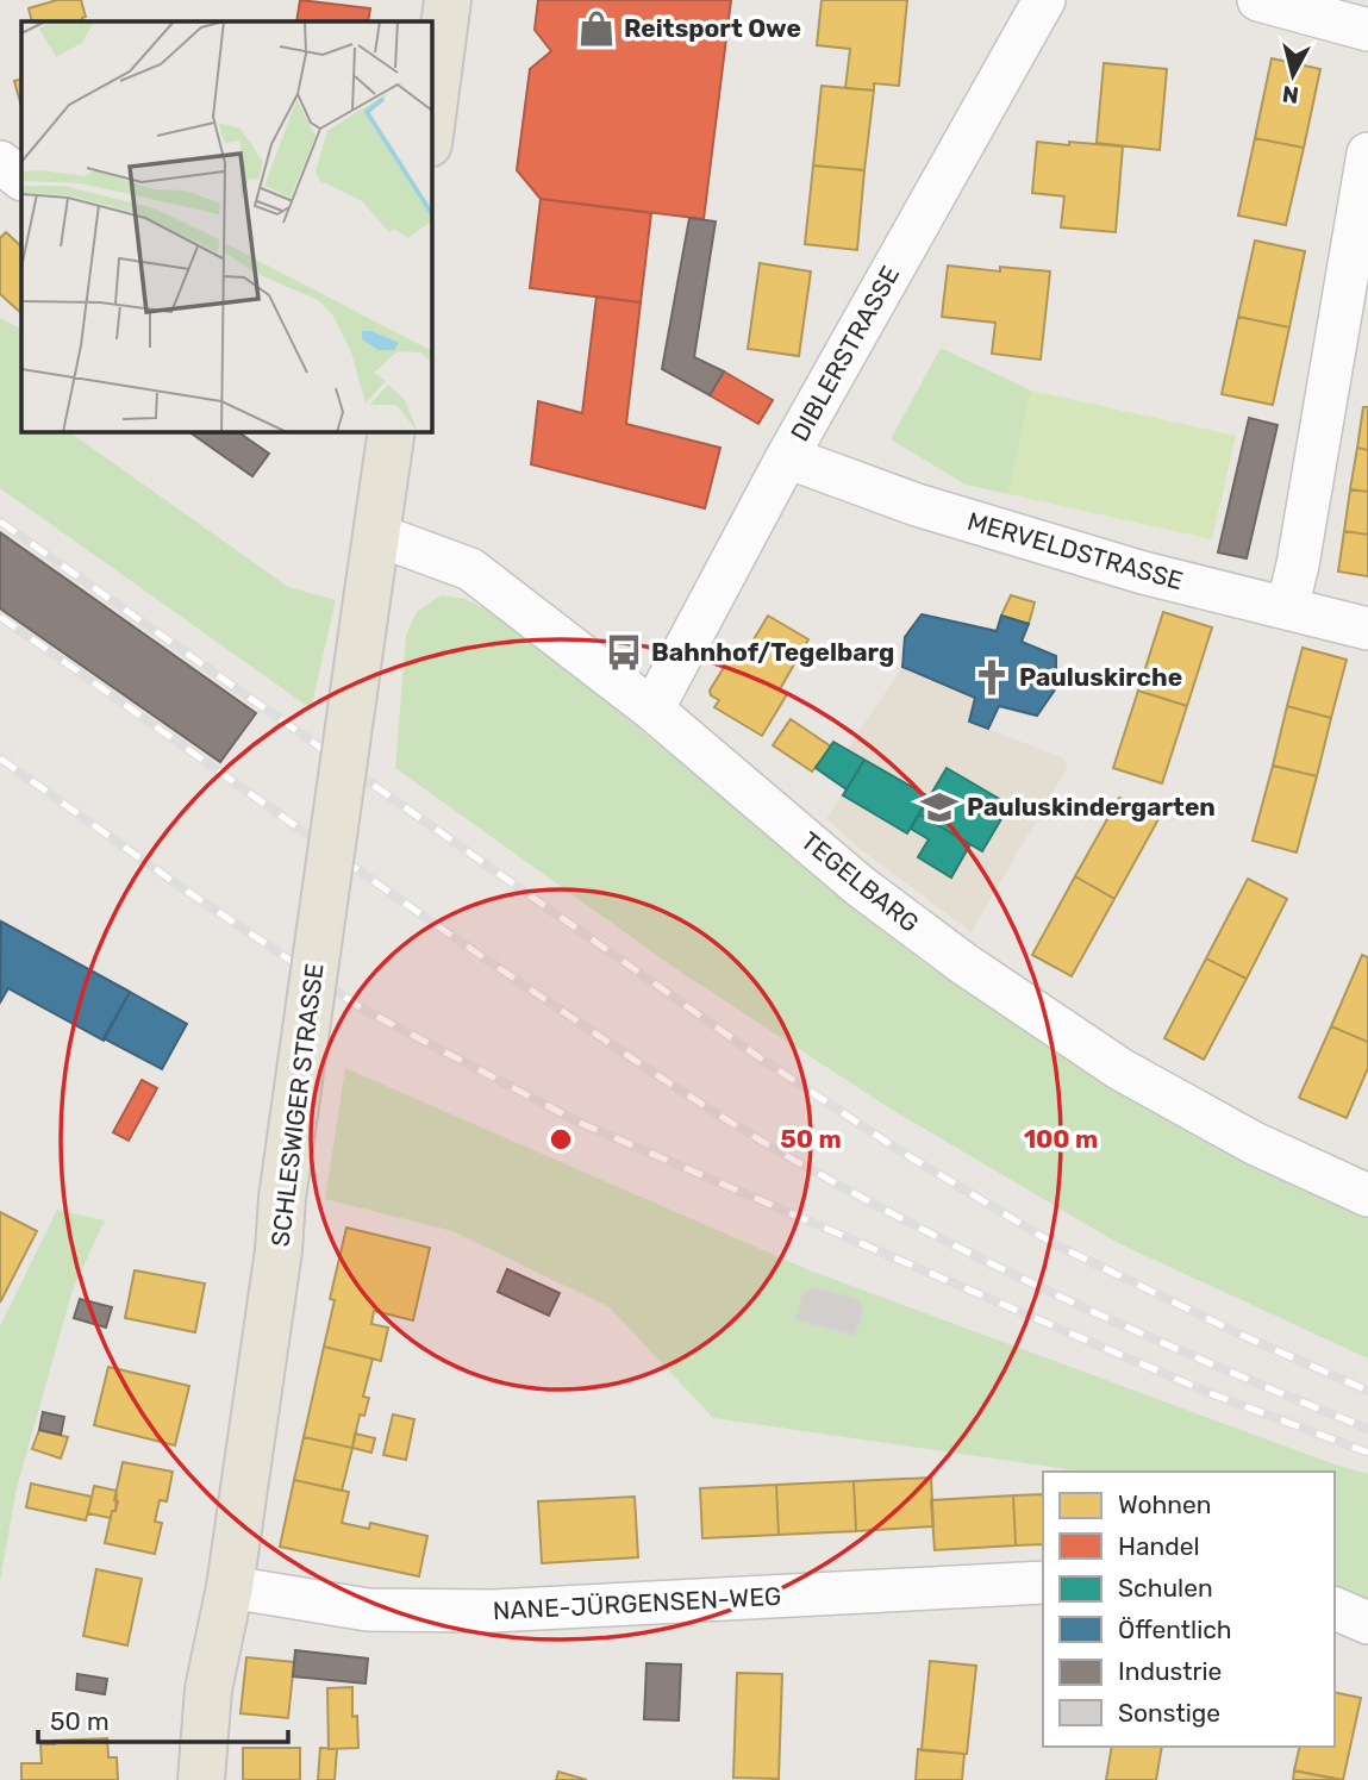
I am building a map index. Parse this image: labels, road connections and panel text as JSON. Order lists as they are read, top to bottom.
{
  "streets": {
    "main road": ["SCHLESWIGER STRASSE"],
    "street": [
      "DIBLERSTRASSE",
      "MERVELDSTRASSE",
      "TEGELBARG",
      "NANE-JÜRGENSEN-WEG"
    ]
  },
  "crossings": [
    ["DIBLERSTRASSE", "MERVELDSTRASSE"],
    ["DIBLERSTRASSE", "TEGELBARG"],
    ["TEGELBARG", "SCHLESWIGER STRASSE"],
    ["SCHLESWIGER STRASSE", "NANE-JÜRGENSEN-WEG"]
  ],
  "places": {
    "shop": ["Reitsport Owe"],
    "bus stop": ["Bahnhof/Tegelbarg"],
    "church": ["Pauluskirche"],
    "school or university": ["Pauluskindergarten"]
  },
  "legend": [
    "Wohnen",
    "Handel",
    "Schulen",
    "Öffentlich",
    "Industrie",
    "Sonstige"
  ],
  "scale_bar": "50 m",
  "north": "bottom",
  "rings": ["50 m", "100 m"]
}
